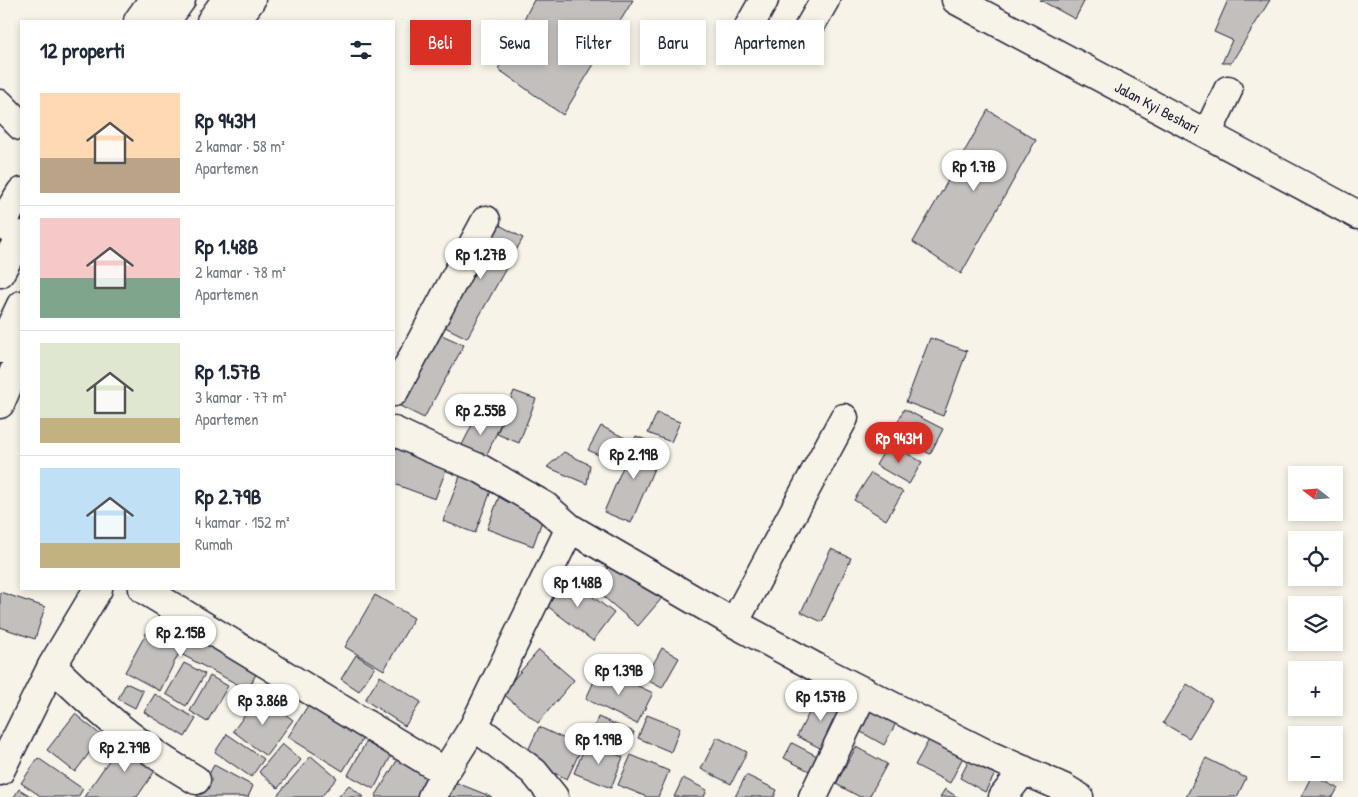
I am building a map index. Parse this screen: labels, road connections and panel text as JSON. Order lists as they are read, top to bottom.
{
  "streets": {
    "main road": ["Jalan Kyi Beshari"]
  },
  "north": "left",
  "page": {
    "chip": [
      "Beli",
      "Sewa",
      "Filter",
      "Baru",
      "Apartemen"
    ],
    "heading": "12 properti",
    "list": [
      {
        "name": "Rp 943M",
        "note": "2 kamar · 58 m² · Apartemen"
      },
      {
        "name": "Rp 1.48B",
        "note": "2 kamar · 78 m² · Apartemen"
      },
      {
        "name": "Rp 1.57B",
        "note": "3 kamar · 77 m² · Apartemen"
      },
      {
        "name": "Rp 2.79B",
        "note": "4 kamar · 152 m² · Rumah"
      }
    ],
    "price": [
      "Rp 1.7B",
      "Rp 1.27B",
      "Rp 2.55B",
      "Rp 943M",
      "Rp 2.19B",
      "Rp 1.48B",
      "Rp 2.15B",
      "Rp 1.39B",
      "Rp 1.57B",
      "Rp 3.86B",
      "Rp 1.99B",
      "Rp 2.79B"
    ],
    "map_buttons": ["+", "−"]
  }
}
